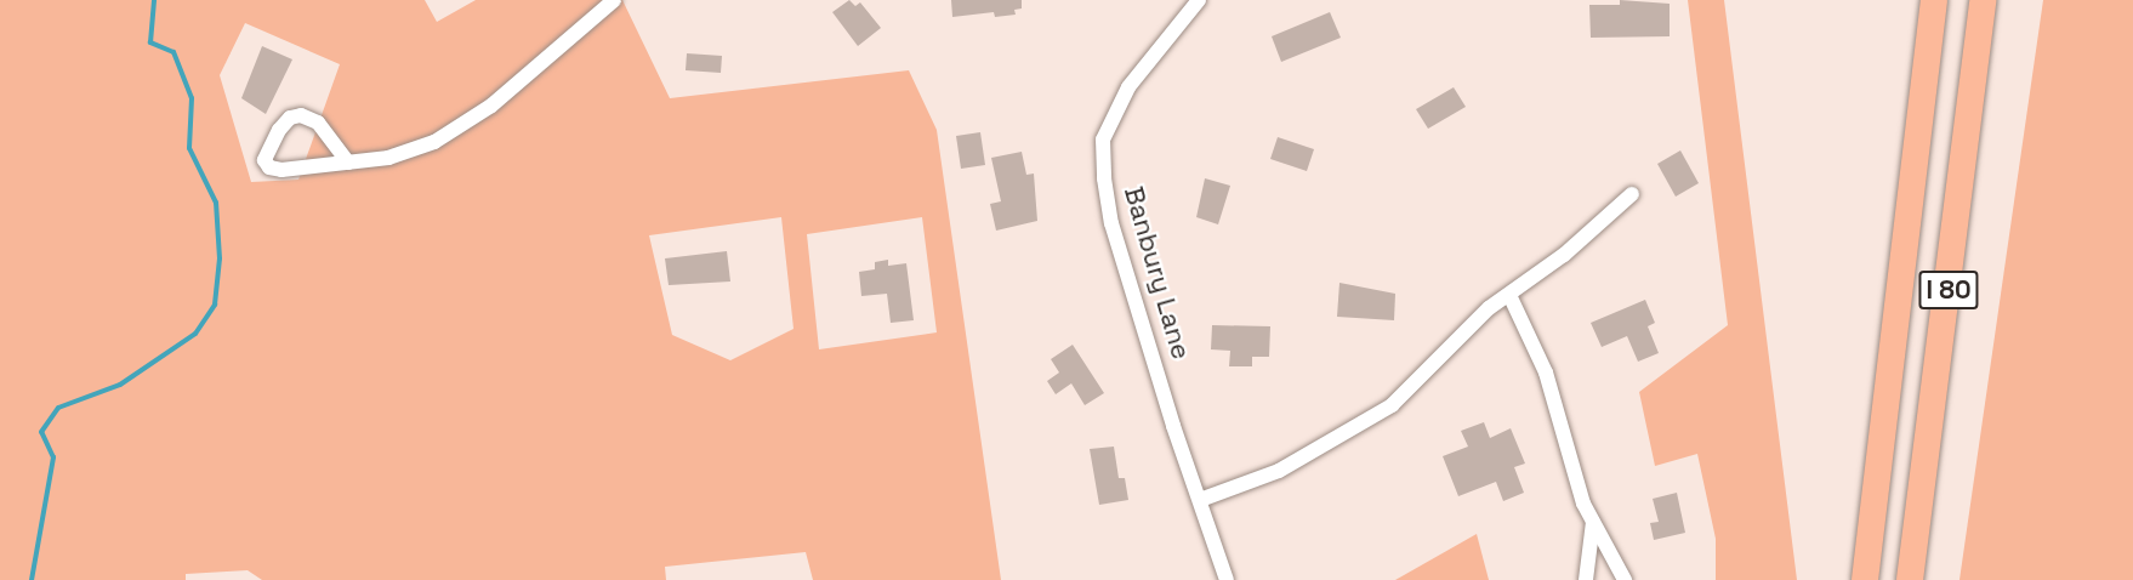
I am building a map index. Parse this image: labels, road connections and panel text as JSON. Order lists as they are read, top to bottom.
{
  "streets": {
    "highway": ["I 80"],
    "street": ["Banbury Lane"]
  }
}
